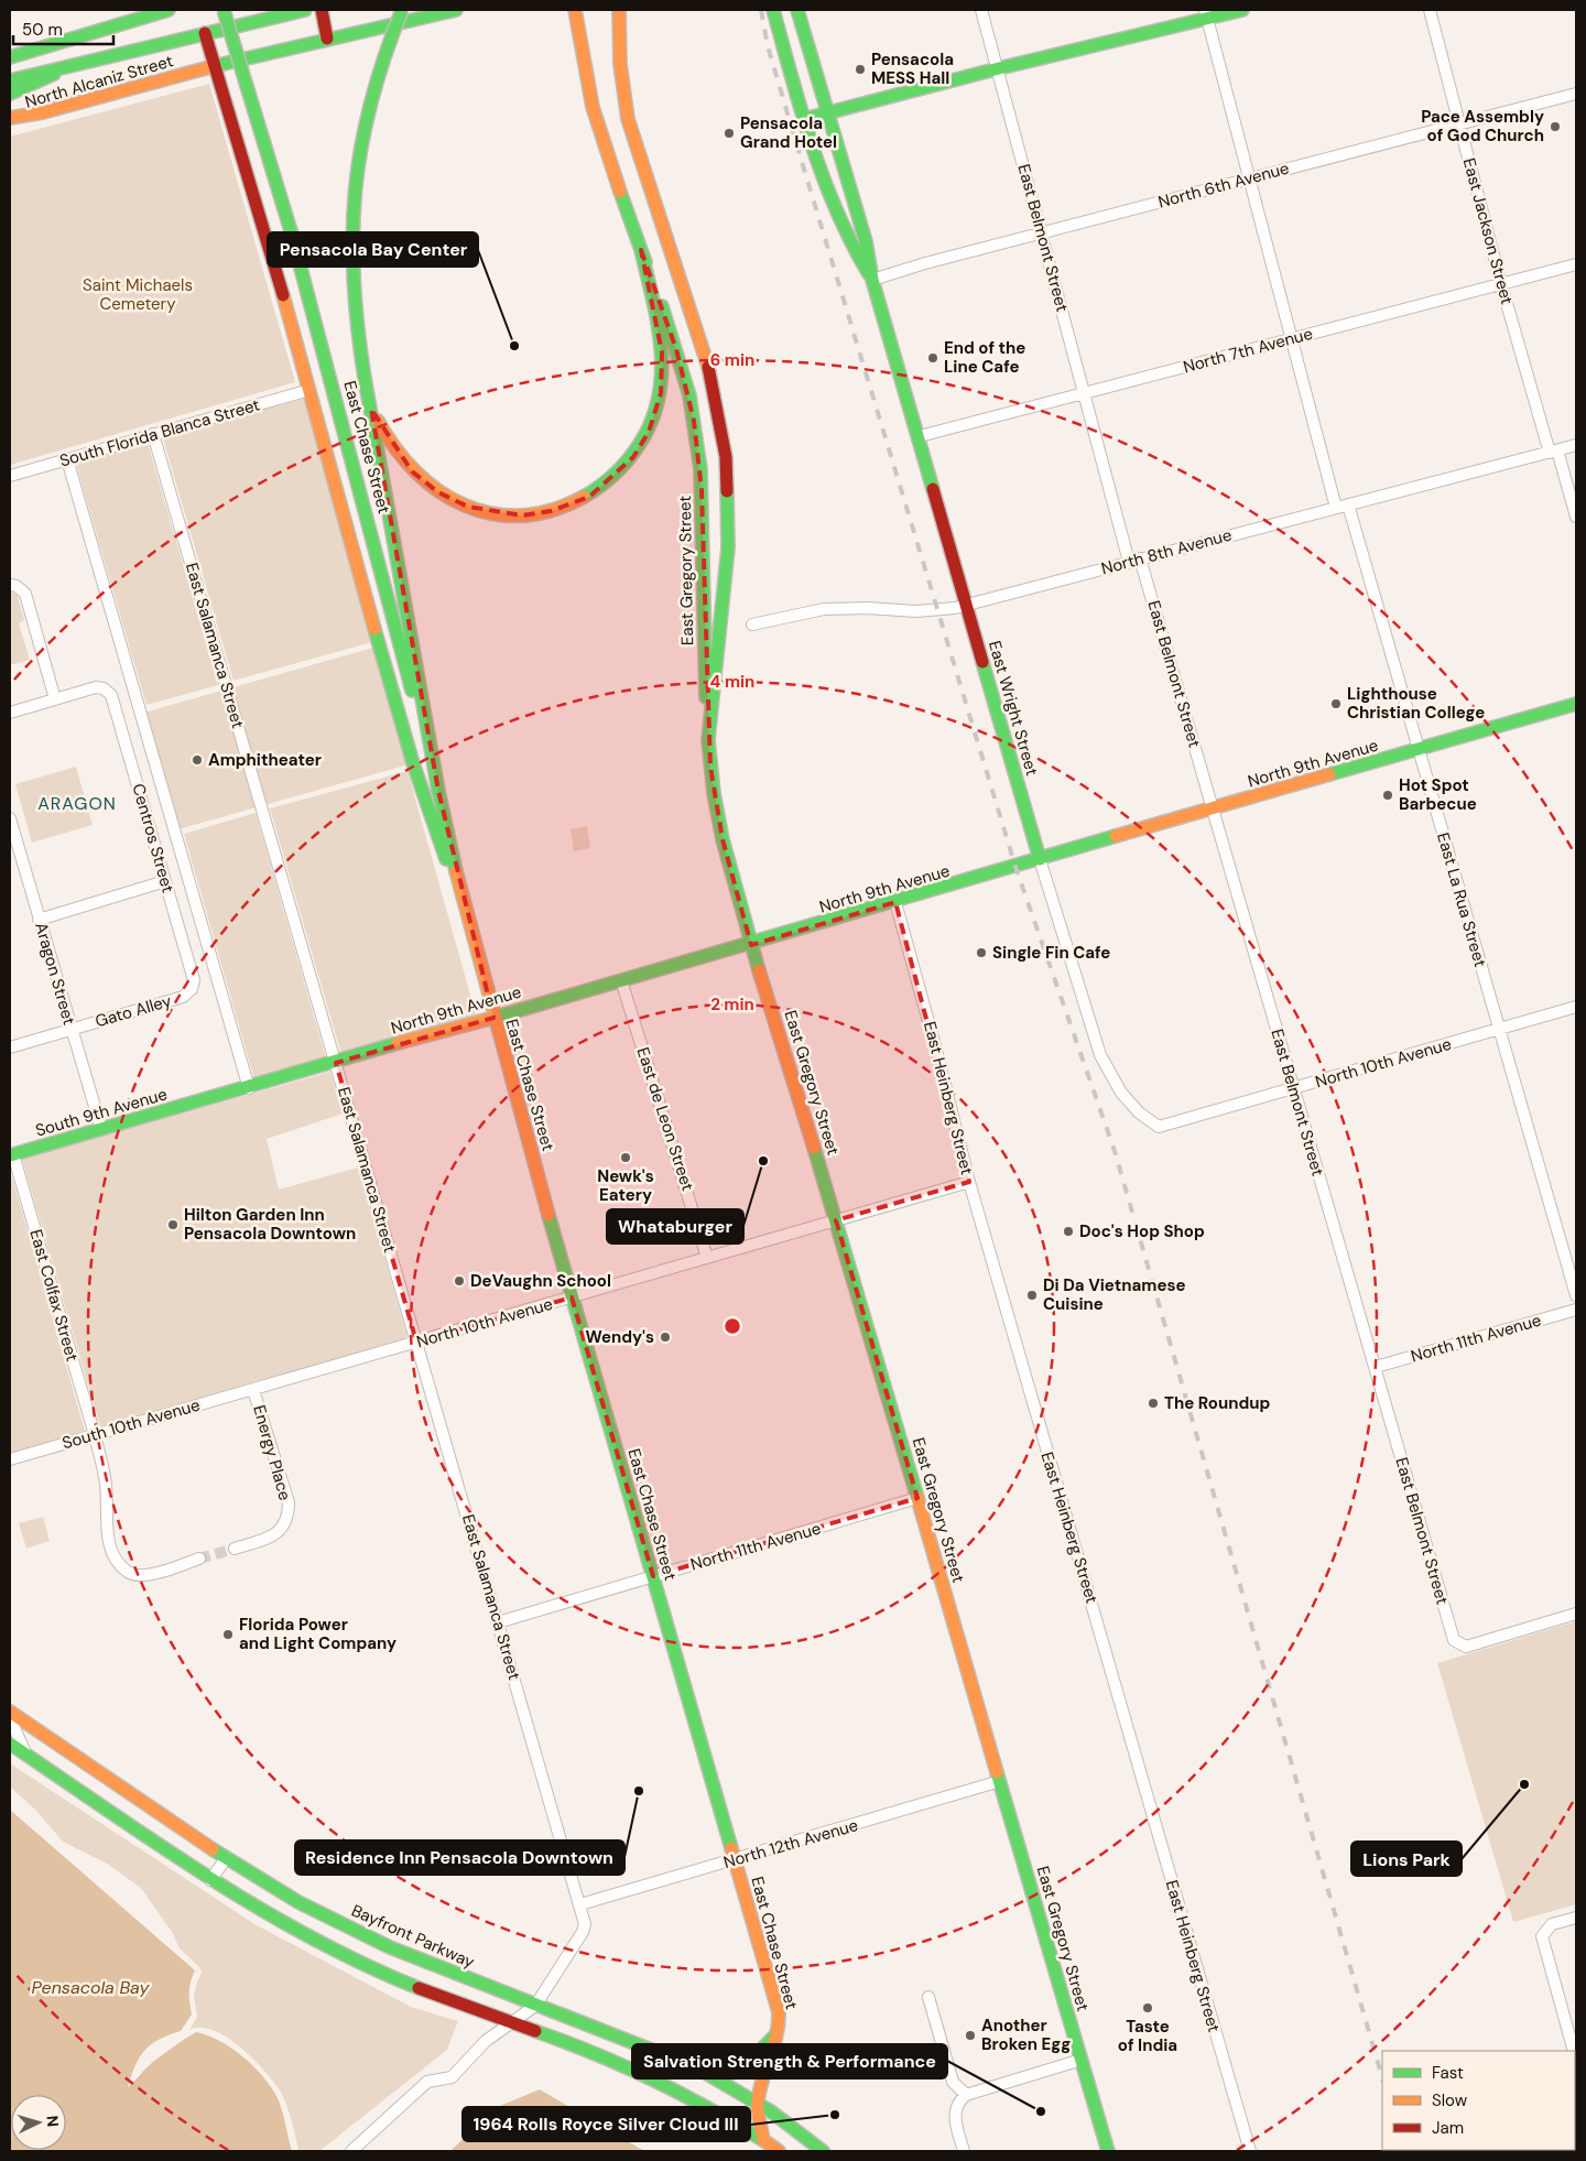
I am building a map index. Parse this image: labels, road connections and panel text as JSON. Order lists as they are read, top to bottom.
{
  "streets": {
    "main road": [
      "North Alcaniz Street",
      "East Chase Street",
      "East Gregory Street",
      "East Wright Street",
      "North 9th Avenue",
      "South 9th Avenue",
      "Bayfront Parkway"
    ],
    "street": [
      "North 6th Avenue",
      "East Jackson Street",
      "East Belmont Street",
      "North 7th Avenue",
      "South Florida Blanca Street",
      "North 8th Avenue",
      "East Salamanca Street",
      "Centros Street",
      "East La Rua Street",
      "Aragon Street",
      "Gato Alley",
      "North 10th Avenue",
      "East Heinberg Street",
      "East de Leon Street",
      "East Colfax Street",
      "North 11th Avenue",
      "South 10th Avenue",
      "Energy Place",
      "North 12th Avenue"
    ]
  },
  "crossings": [
    ["North Alcaniz Street", "East Chase Street"],
    ["North 6th Avenue", "East Jackson Street"],
    ["North 6th Avenue", "East Belmont Street"],
    ["North 6th Avenue", "East Wright Street"],
    ["East Jackson Street", "North 7th Avenue"],
    ["East Jackson Street", "North 8th Avenue"],
    ["East Belmont Street", "North 7th Avenue"],
    ["East Belmont Street", "North 8th Avenue"],
    ["East Belmont Street", "North 9th Avenue"],
    ["East Belmont Street", "North 10th Avenue"],
    ["East Belmont Street", "North 11th Avenue"],
    ["North 7th Avenue", "East Wright Street"],
    ["South Florida Blanca Street", "East Chase Street"],
    ["South Florida Blanca Street", "East Salamanca Street"],
    ["East Chase Street", "North 9th Avenue"],
    ["East Chase Street", "North 10th Avenue"],
    ["East Chase Street", "North 11th Avenue"],
    ["East Chase Street", "North 12th Avenue"],
    ["East Chase Street", "Bayfront Parkway"],
    ["North 8th Avenue", "East Wright Street"],
    ["North 8th Avenue", "East La Rua Street"],
    ["East Gregory Street", "North 9th Avenue"],
    ["East Gregory Street", "North 10th Avenue"],
    ["East Gregory Street", "North 11th Avenue"],
    ["East Gregory Street", "North 12th Avenue"],
    ["East Salamanca Street", "North 9th Avenue"],
    ["East Salamanca Street", "North 10th Avenue"],
    ["East Salamanca Street", "North 11th Avenue"],
    ["East Salamanca Street", "North 12th Avenue"],
    ["East Salamanca Street", "Bayfront Parkway"],
    ["East Wright Street", "North 9th Avenue"],
    ["East Wright Street", "North 10th Avenue"],
    ["North 9th Avenue", "East La Rua Street"],
    ["North 9th Avenue", "East Heinberg Street"],
    ["North 9th Avenue", "South 9th Avenue"],
    ["North 9th Avenue", "East de Leon Street"],
    ["Centros Street", "Gato Alley"],
    ["East La Rua Street", "North 10th Avenue"],
    ["Aragon Street", "Gato Alley"],
    ["Aragon Street", "South 9th Avenue"],
    ["North 10th Avenue", "East Heinberg Street"],
    ["North 10th Avenue", "East de Leon Street"],
    ["North 10th Avenue", "South 10th Avenue"],
    ["North 10th Avenue", "Energy Place"],
    ["South 9th Avenue", "East Colfax Street"],
    ["East Colfax Street", "South 10th Avenue"],
    ["South 10th Avenue", "Energy Place"]
  ],
  "districts": ["ARAGON"],
  "water": ["Pensacola Bay"],
  "parks": ["Saint Michaels Cemetery"],
  "places": [
    "Pensacola MESS Hall",
    "Pace Assembly of God Church",
    "Pensacola Grand Hotel",
    "Pensacola Bay Center",
    "End of the Line Cafe",
    "Lighthouse Christian College",
    "Amphitheater",
    "Hot Spot Barbecue",
    "Single Fin Cafe",
    "Newk's Eatery",
    "Whataburger",
    "Hilton Garden Inn Pensacola Downtown",
    "Doc's Hop Shop",
    "DeVaughn School",
    "Di Da Vietnamese Cuisine",
    "Wendy's",
    "The Roundup",
    "Florida Power and Light Company",
    "Lions Park",
    "Residence Inn Pensacola Downtown",
    "Taste of India",
    "Another Broken Egg",
    "Salvation Strength & Performance",
    "1964 Rolls Royce Silver Cloud III"
  ],
  "legend": ["Fast", "Slow", "Jam"],
  "scale_bar": "50 m",
  "north": "right",
  "rings": ["6 min", "4 min", "2 min"]
}
